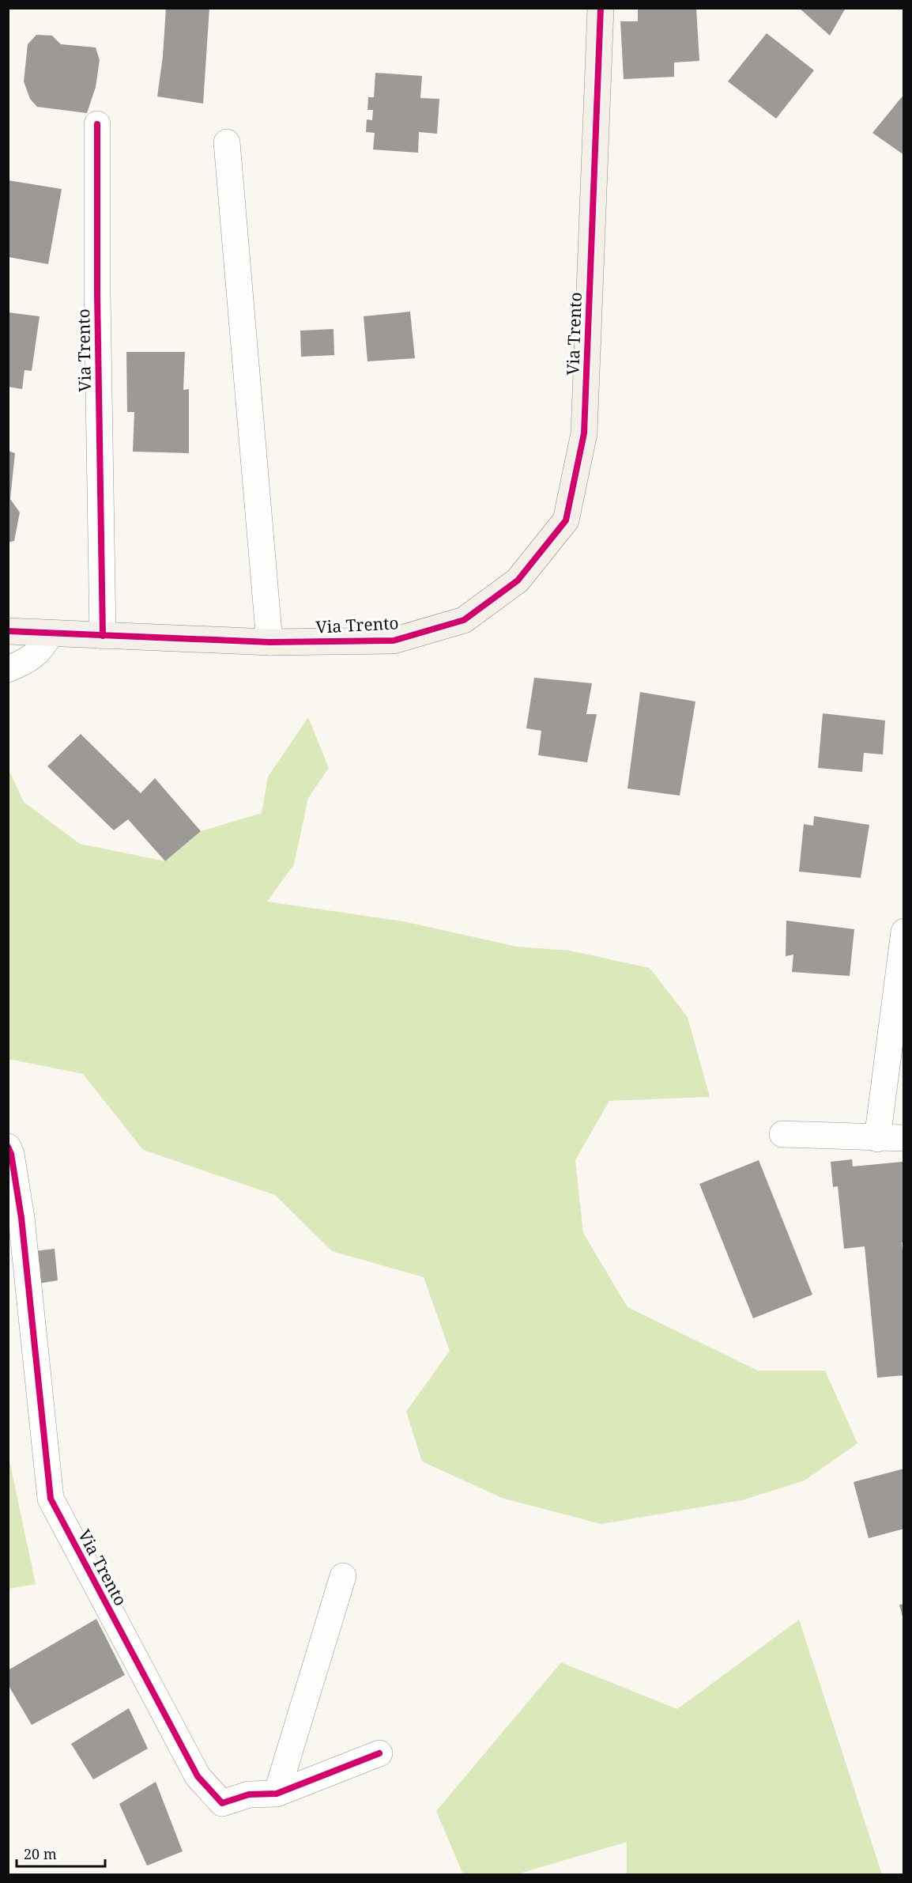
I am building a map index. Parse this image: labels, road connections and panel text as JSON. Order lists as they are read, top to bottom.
{
  "streets": {
    "main road": ["Via Trento"]
  },
  "scale_bar": "20 m"
}
